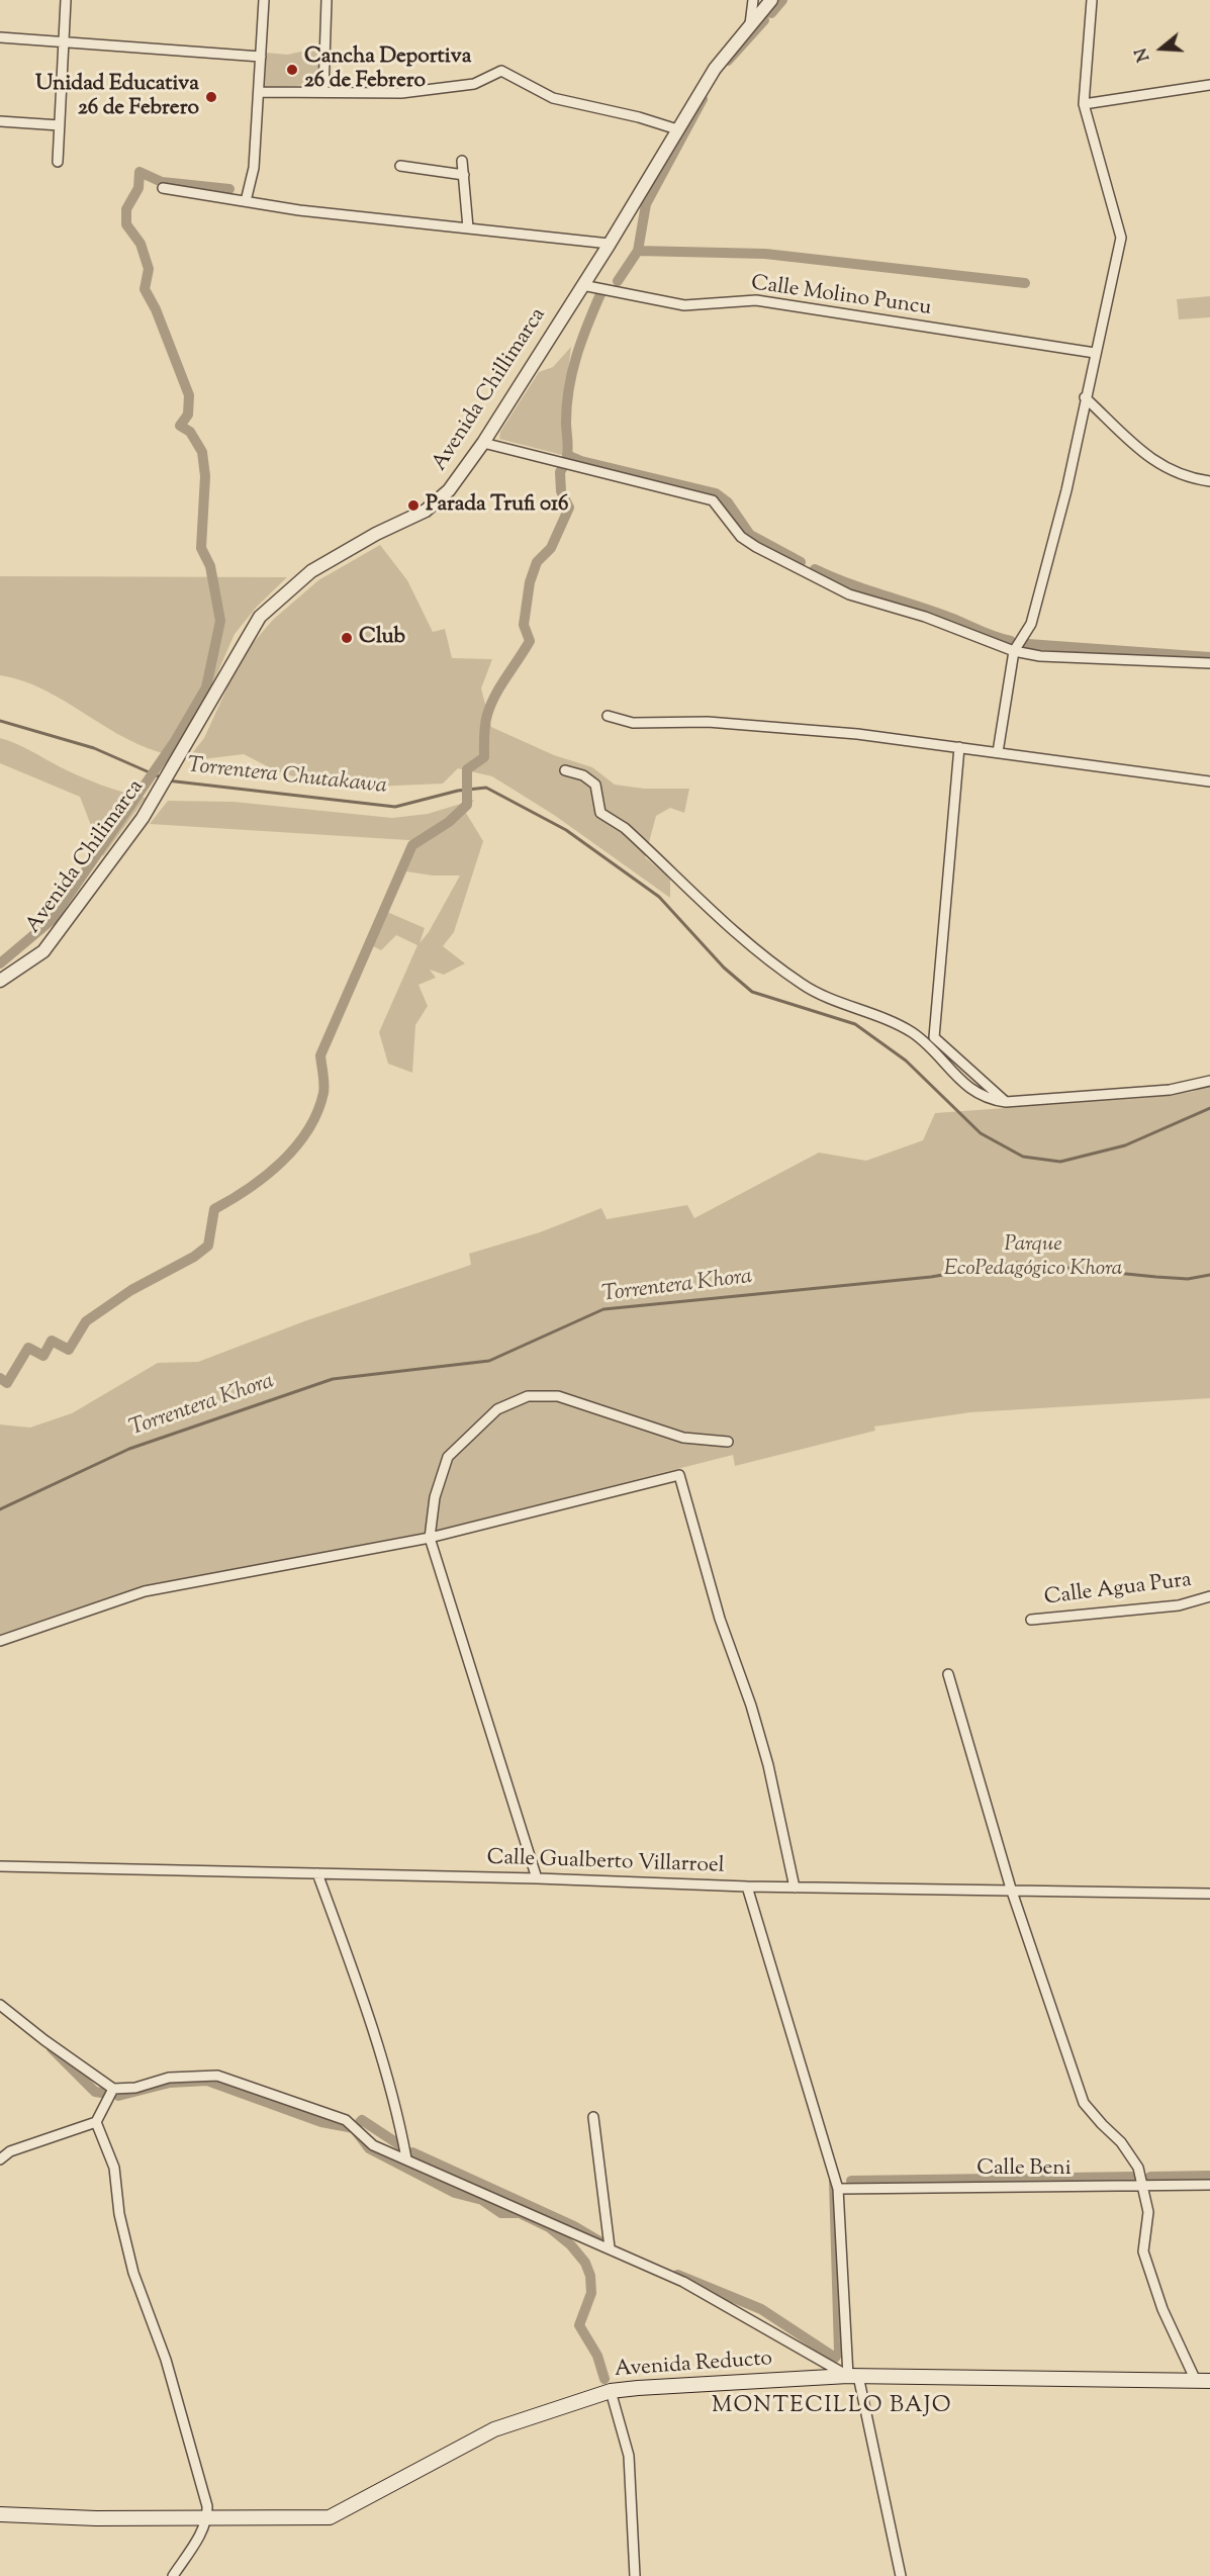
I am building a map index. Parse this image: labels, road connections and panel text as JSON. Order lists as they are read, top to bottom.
{
  "streets": {
    "main road": ["Avenida Reducto"],
    "street": [
      "Calle Molino Puncu",
      "Avenida Chillimarca",
      "Avenida Chilimarca",
      "Calle Agua Pura",
      "Calle Gualberto Villarroel",
      "Calle Beni"
    ]
  },
  "crossings": [
    ["Calle Molino Puncu", "Avenida Chillimarca"],
    ["Avenida Chillimarca", "Avenida Chilimarca"]
  ],
  "districts": ["MONTECILLO BAJO"],
  "water": ["Torrentera Chutakawa", "Torrentera Khora"],
  "parks": ["Parque EcoPedagógico Khora"],
  "places": [
    "Cancha Deportiva 26 de Febrero",
    "Unidad Educativa 26 de Febrero",
    "Parada Trufi 016",
    "Club"
  ],
  "north": "left"
}
